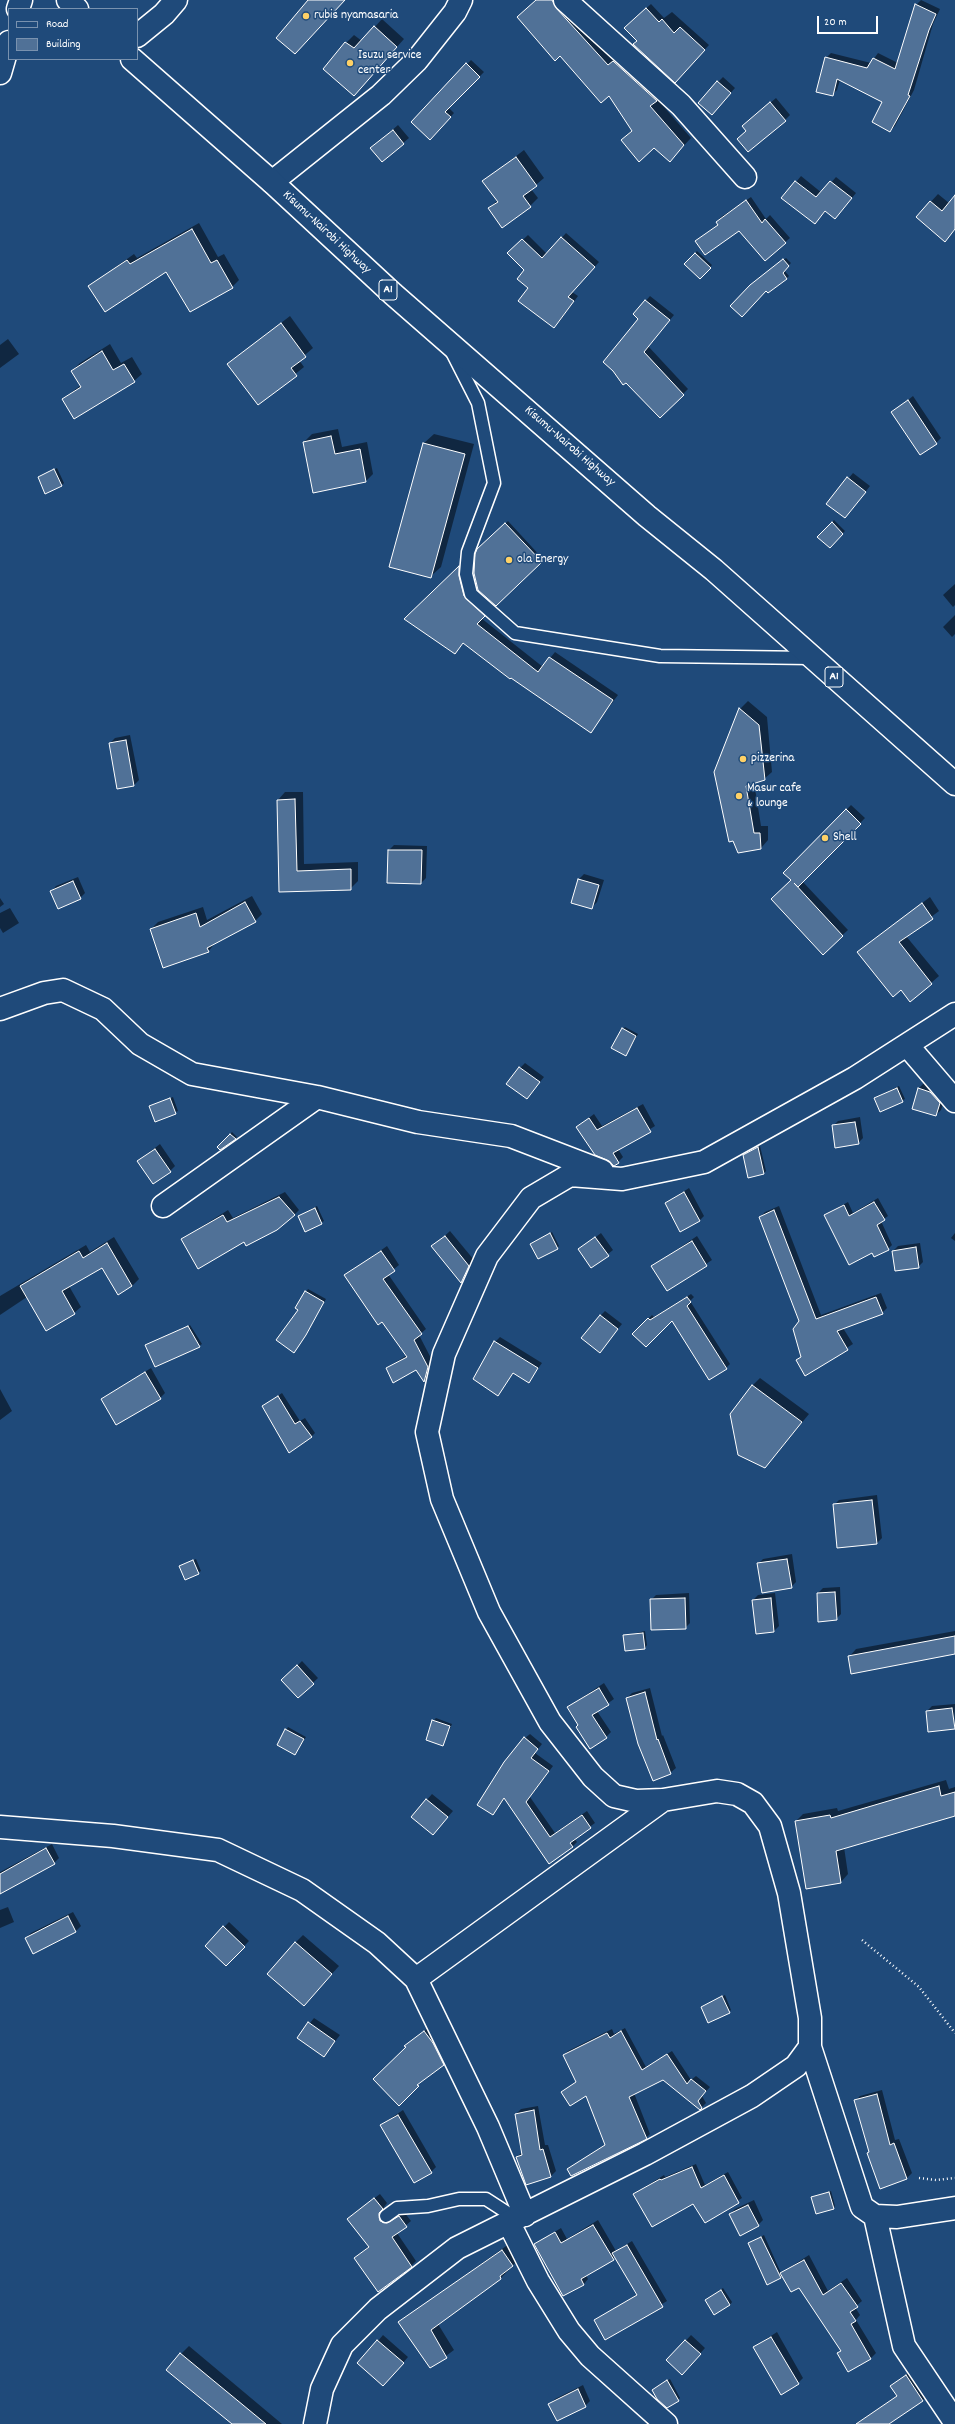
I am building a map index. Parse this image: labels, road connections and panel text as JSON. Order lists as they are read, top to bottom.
{
  "streets": {
    "main road": ["Kisumu-Nairobi Highway", "A1"]
  },
  "crossings": [
    ["Kisumu-Nairobi Highway", "A1"]
  ],
  "places": [
    "rubis nyamasaria",
    "Isuzu service center",
    "ola Energy",
    "pizzerina",
    "Masur cafe & lounge",
    "Shell"
  ],
  "legend": ["Road", "Building"],
  "scale_bar": "20 m"
}
